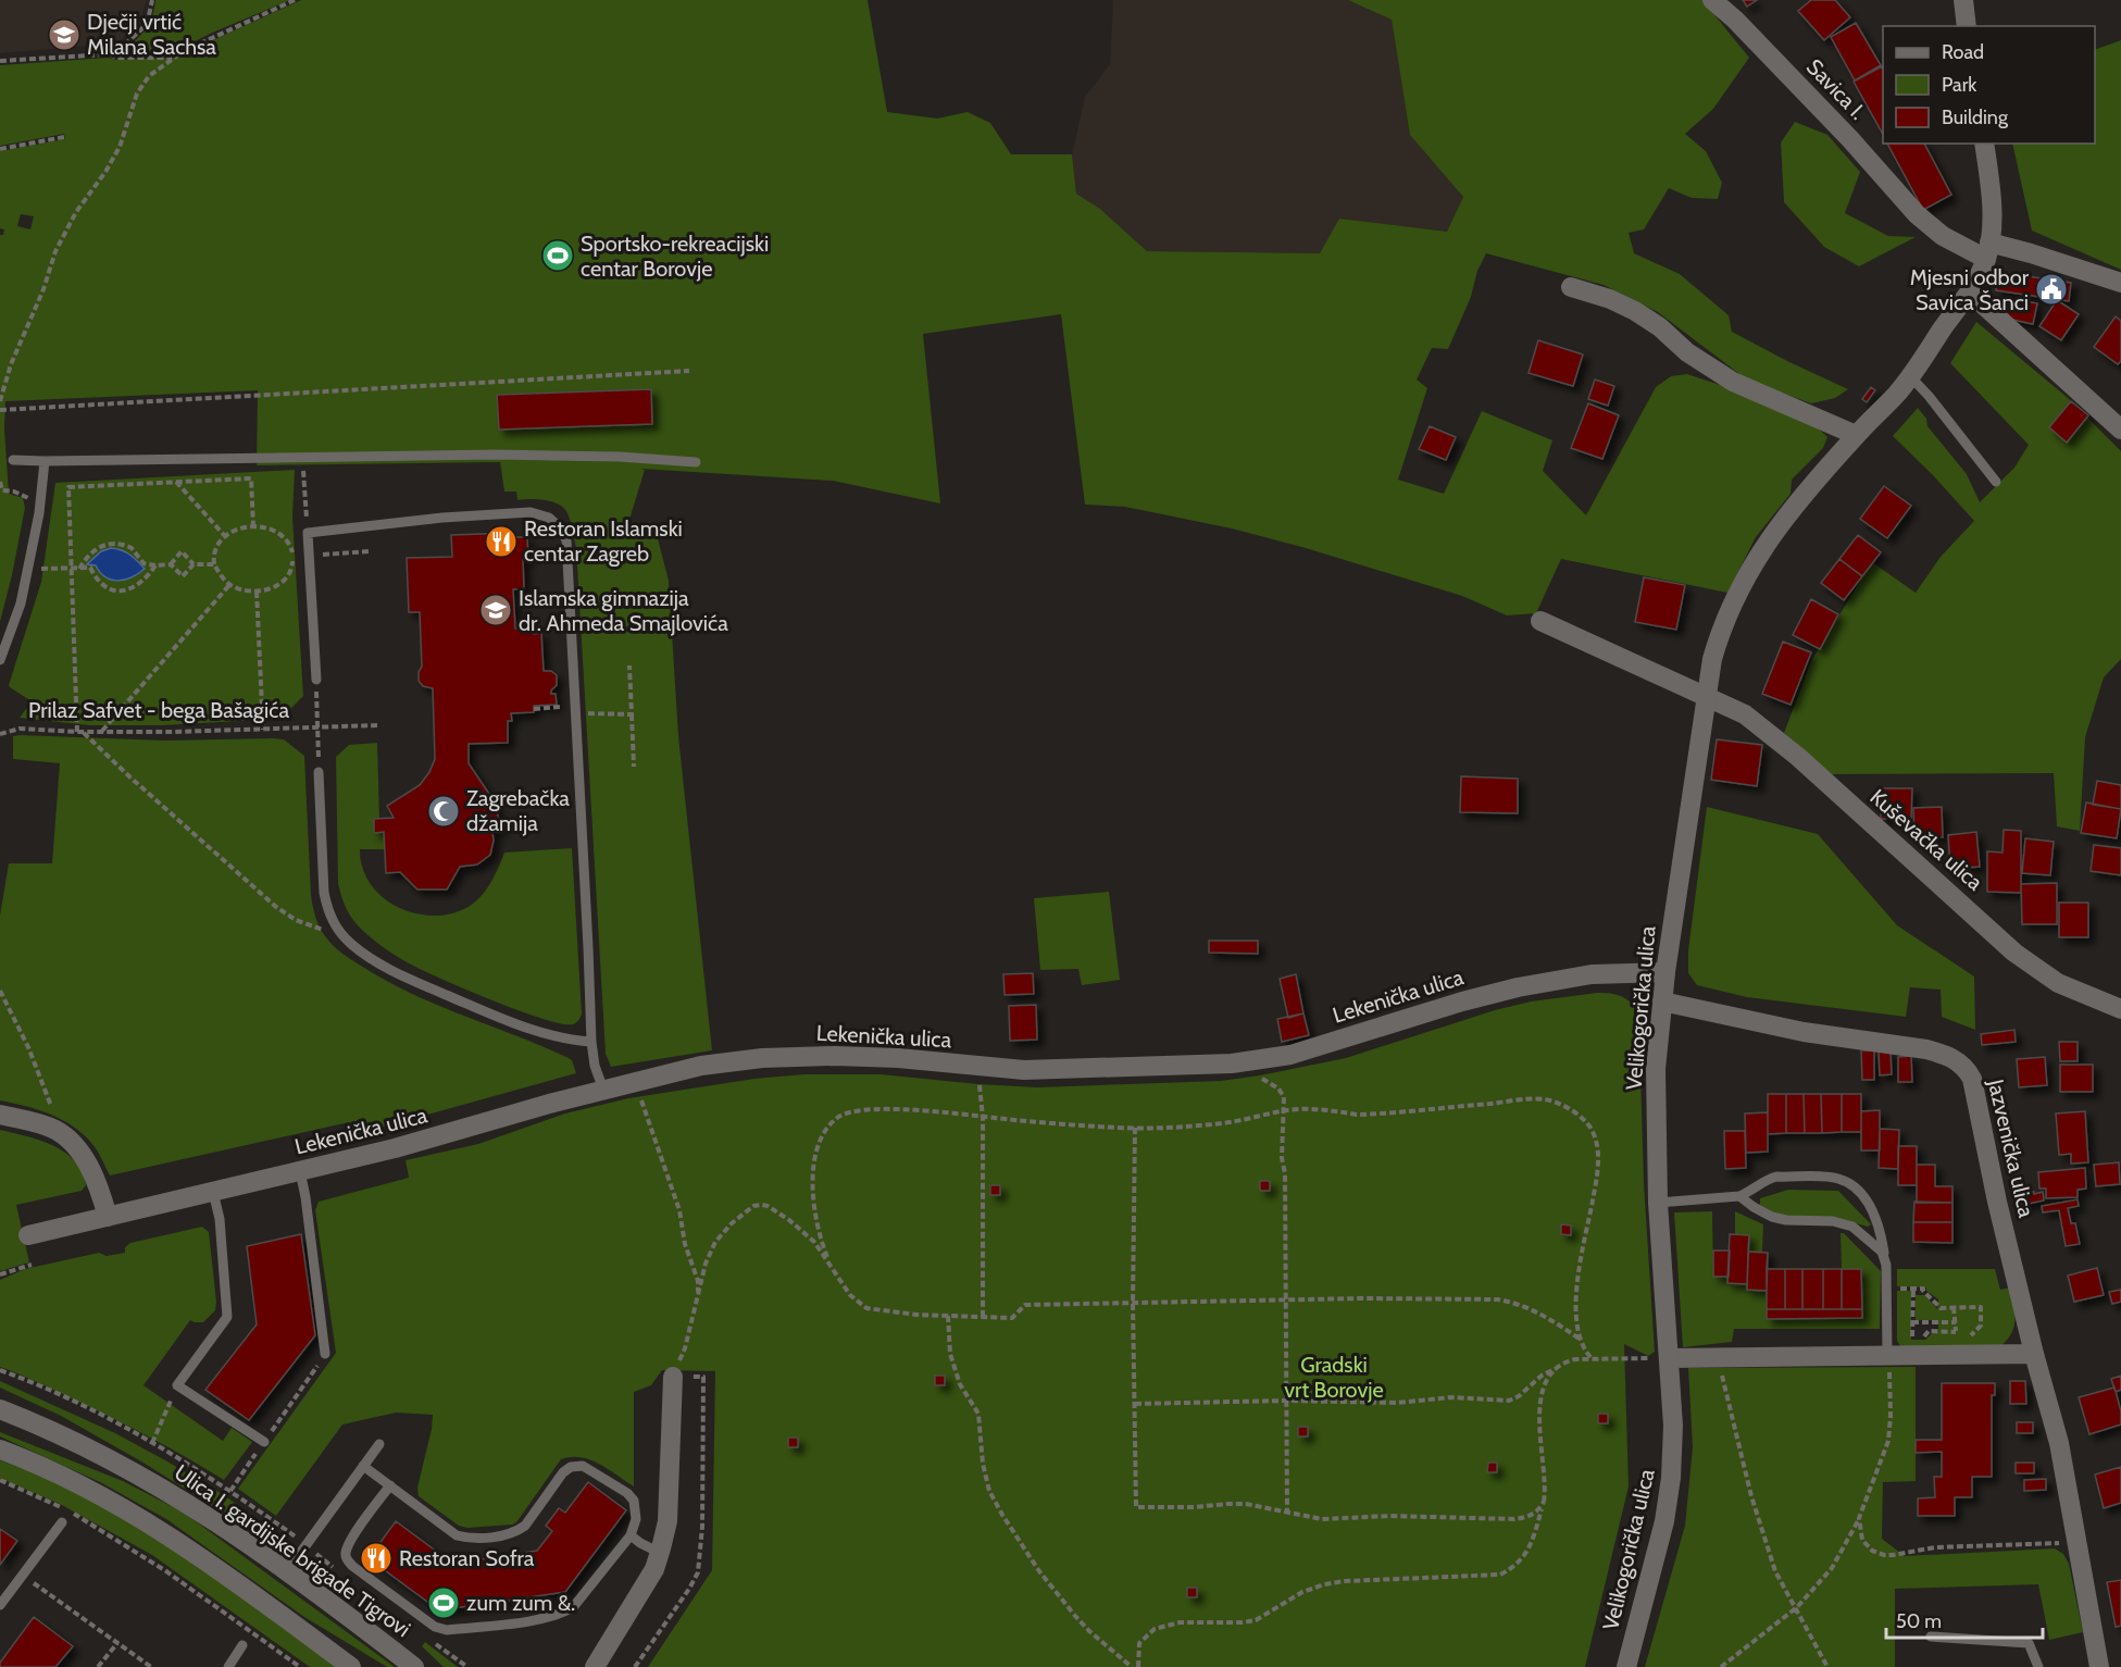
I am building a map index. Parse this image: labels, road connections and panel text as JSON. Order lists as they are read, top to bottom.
{
  "streets": {
    "street": [
      "Savica I.",
      "Kuševačka ulica",
      "Lekenička ulica",
      "Velikogorička ulica",
      "Jazvenička ulica",
      "Ulica I. gardijske brigade Tigrovi"
    ],
    "path": ["Prilaz Safvet - bega Bašagića"]
  },
  "crossings": [
    ["Savica I.", "Velikogorička ulica"],
    ["Kuševačka ulica", "Velikogorička ulica"],
    ["Lekenička ulica", "Velikogorička ulica"],
    ["Velikogorička ulica", "Jazvenička ulica"]
  ],
  "parks": ["Gradski vrt Borovje"],
  "places": {
    "school or university": ["Dječji vrtić Milana Sachsa", "Islamska gimnazija dr. Ahmeda Smajlovića"],
    "sports": ["Sportsko-rekreacijski centar Borovje", "zum zum &."],
    "public building": ["Mjesni odbor Savica Šanci"],
    "restaurant": ["Restoran Islamski centar Zagreb", "Restoran Sofra"],
    "mosque": ["Zagrebačka džamija"]
  },
  "legend": ["Road", "Park", "Building"],
  "scale_bar": "50 m"
}
